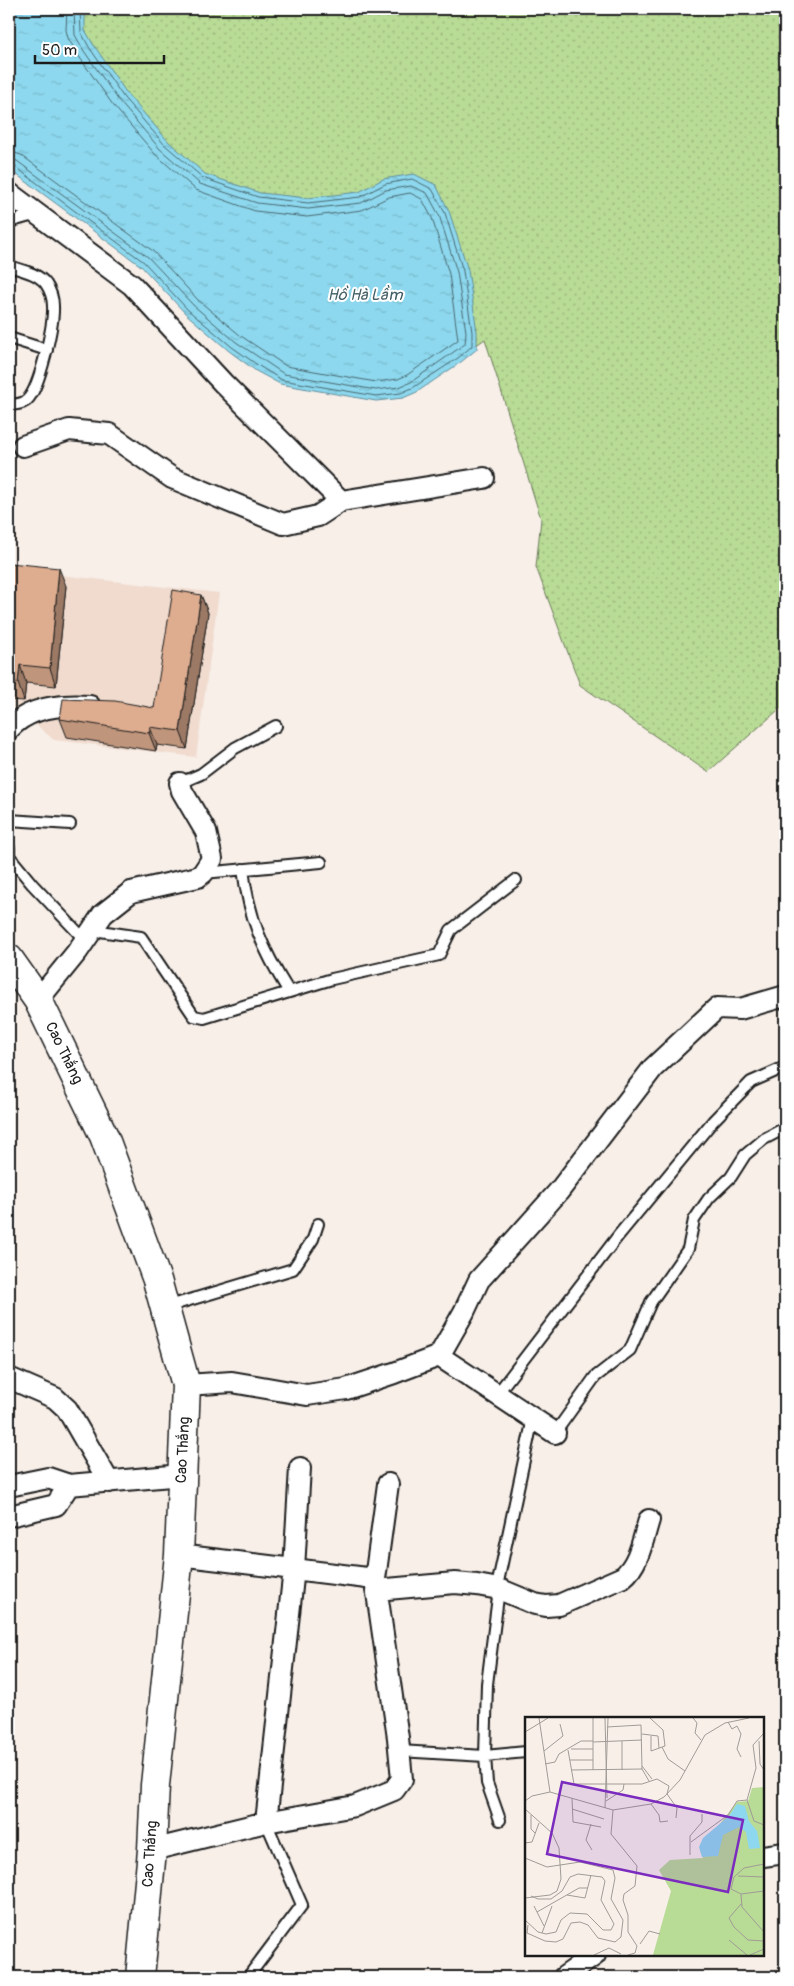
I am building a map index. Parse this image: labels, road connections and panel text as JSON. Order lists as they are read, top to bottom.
{
  "streets": {
    "main road": ["Cao Thắng"]
  },
  "water": ["Hồ Hà Lầm"],
  "scale_bar": "50 m"
}
